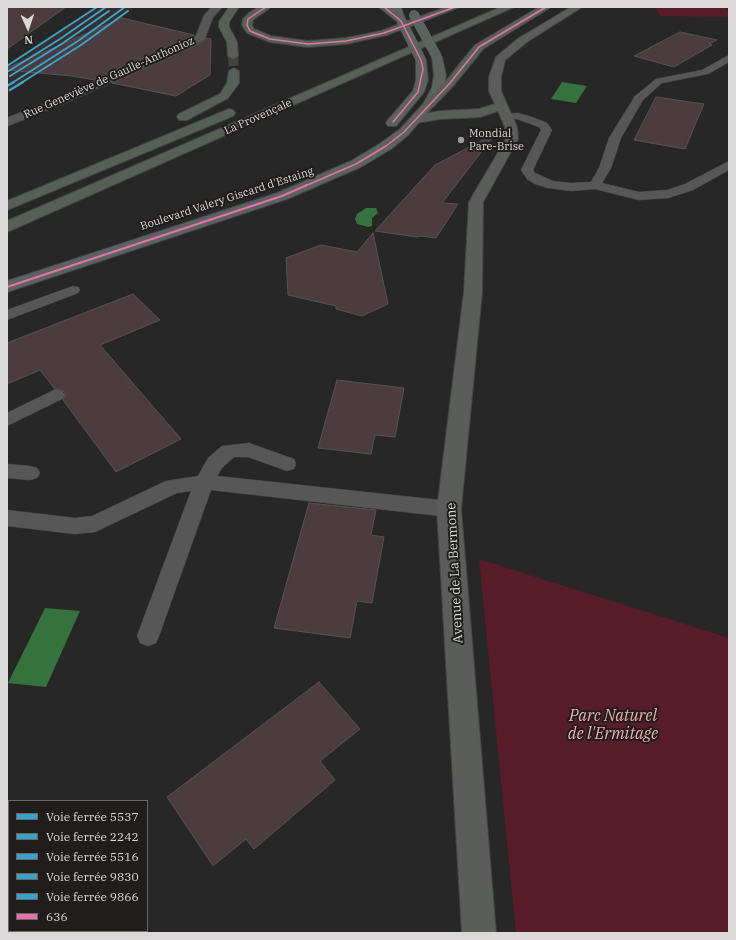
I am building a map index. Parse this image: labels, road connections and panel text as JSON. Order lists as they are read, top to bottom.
{
  "streets": {
    "highway": ["La Provençale"],
    "main road": ["Boulevard Valery Giscard d'Estaing"],
    "street": ["Rue Geneviève de Gaulle-Anthonioz", "Avenue de La Bermone"]
  },
  "parks": ["Parc Naturel de l'Ermitage"],
  "places": ["Mondial Pare-Brise"],
  "lines": [
    "rail line 5537",
    "rail line 2242",
    "rail line 9866",
    "transit line 636",
    "rail line 5516",
    "rail line 9830"
  ],
  "legend": [
    "Voie ferrée 5537",
    "Voie ferrée 2242",
    "Voie ferrée 5516",
    "Voie ferrée 9830",
    "Voie ferrée 9866",
    "636"
  ],
  "north": "bottom"
}
